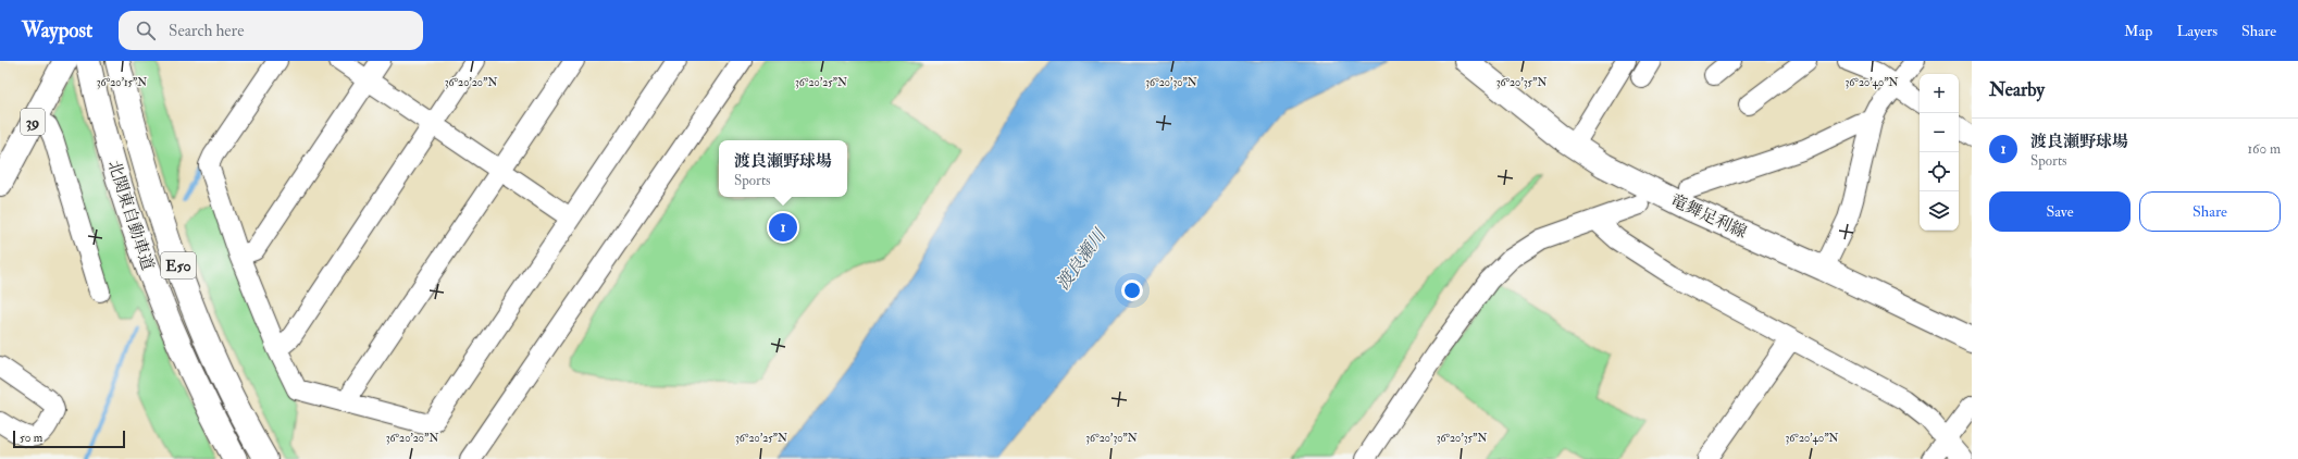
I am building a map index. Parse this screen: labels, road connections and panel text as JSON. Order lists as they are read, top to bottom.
{
  "streets": {
    "main road": [
      "39",
      "北関東自動車道",
      "竜舞足利線",
      "E50"
    ]
  },
  "water": ["渡良瀬川"],
  "scale_bar": "50 m",
  "page": {
    "header": "Waypost",
    "search": "Search here",
    "nav": ["Map", "Layers", "Share"],
    "heading": "Nearby",
    "map_buttons": ["+", "−"],
    "list": [
      {
        "mark": "1",
        "name": "渡良瀬野球場",
        "note": "Sports",
        "value": "160 m"
      }
    ],
    "popup": ["渡良瀬野球場", "Sports"],
    "buttons": ["Save", "Share"],
    "pins": "1",
    "scale": "50 m"
  },
  "coordinates": [
    "36°20'15\"N",
    "36°20'20\"N",
    "36°20'25\"N",
    "36°20'30\"N",
    "36°20'35\"N",
    "36°20'40\"N"
  ]
}
